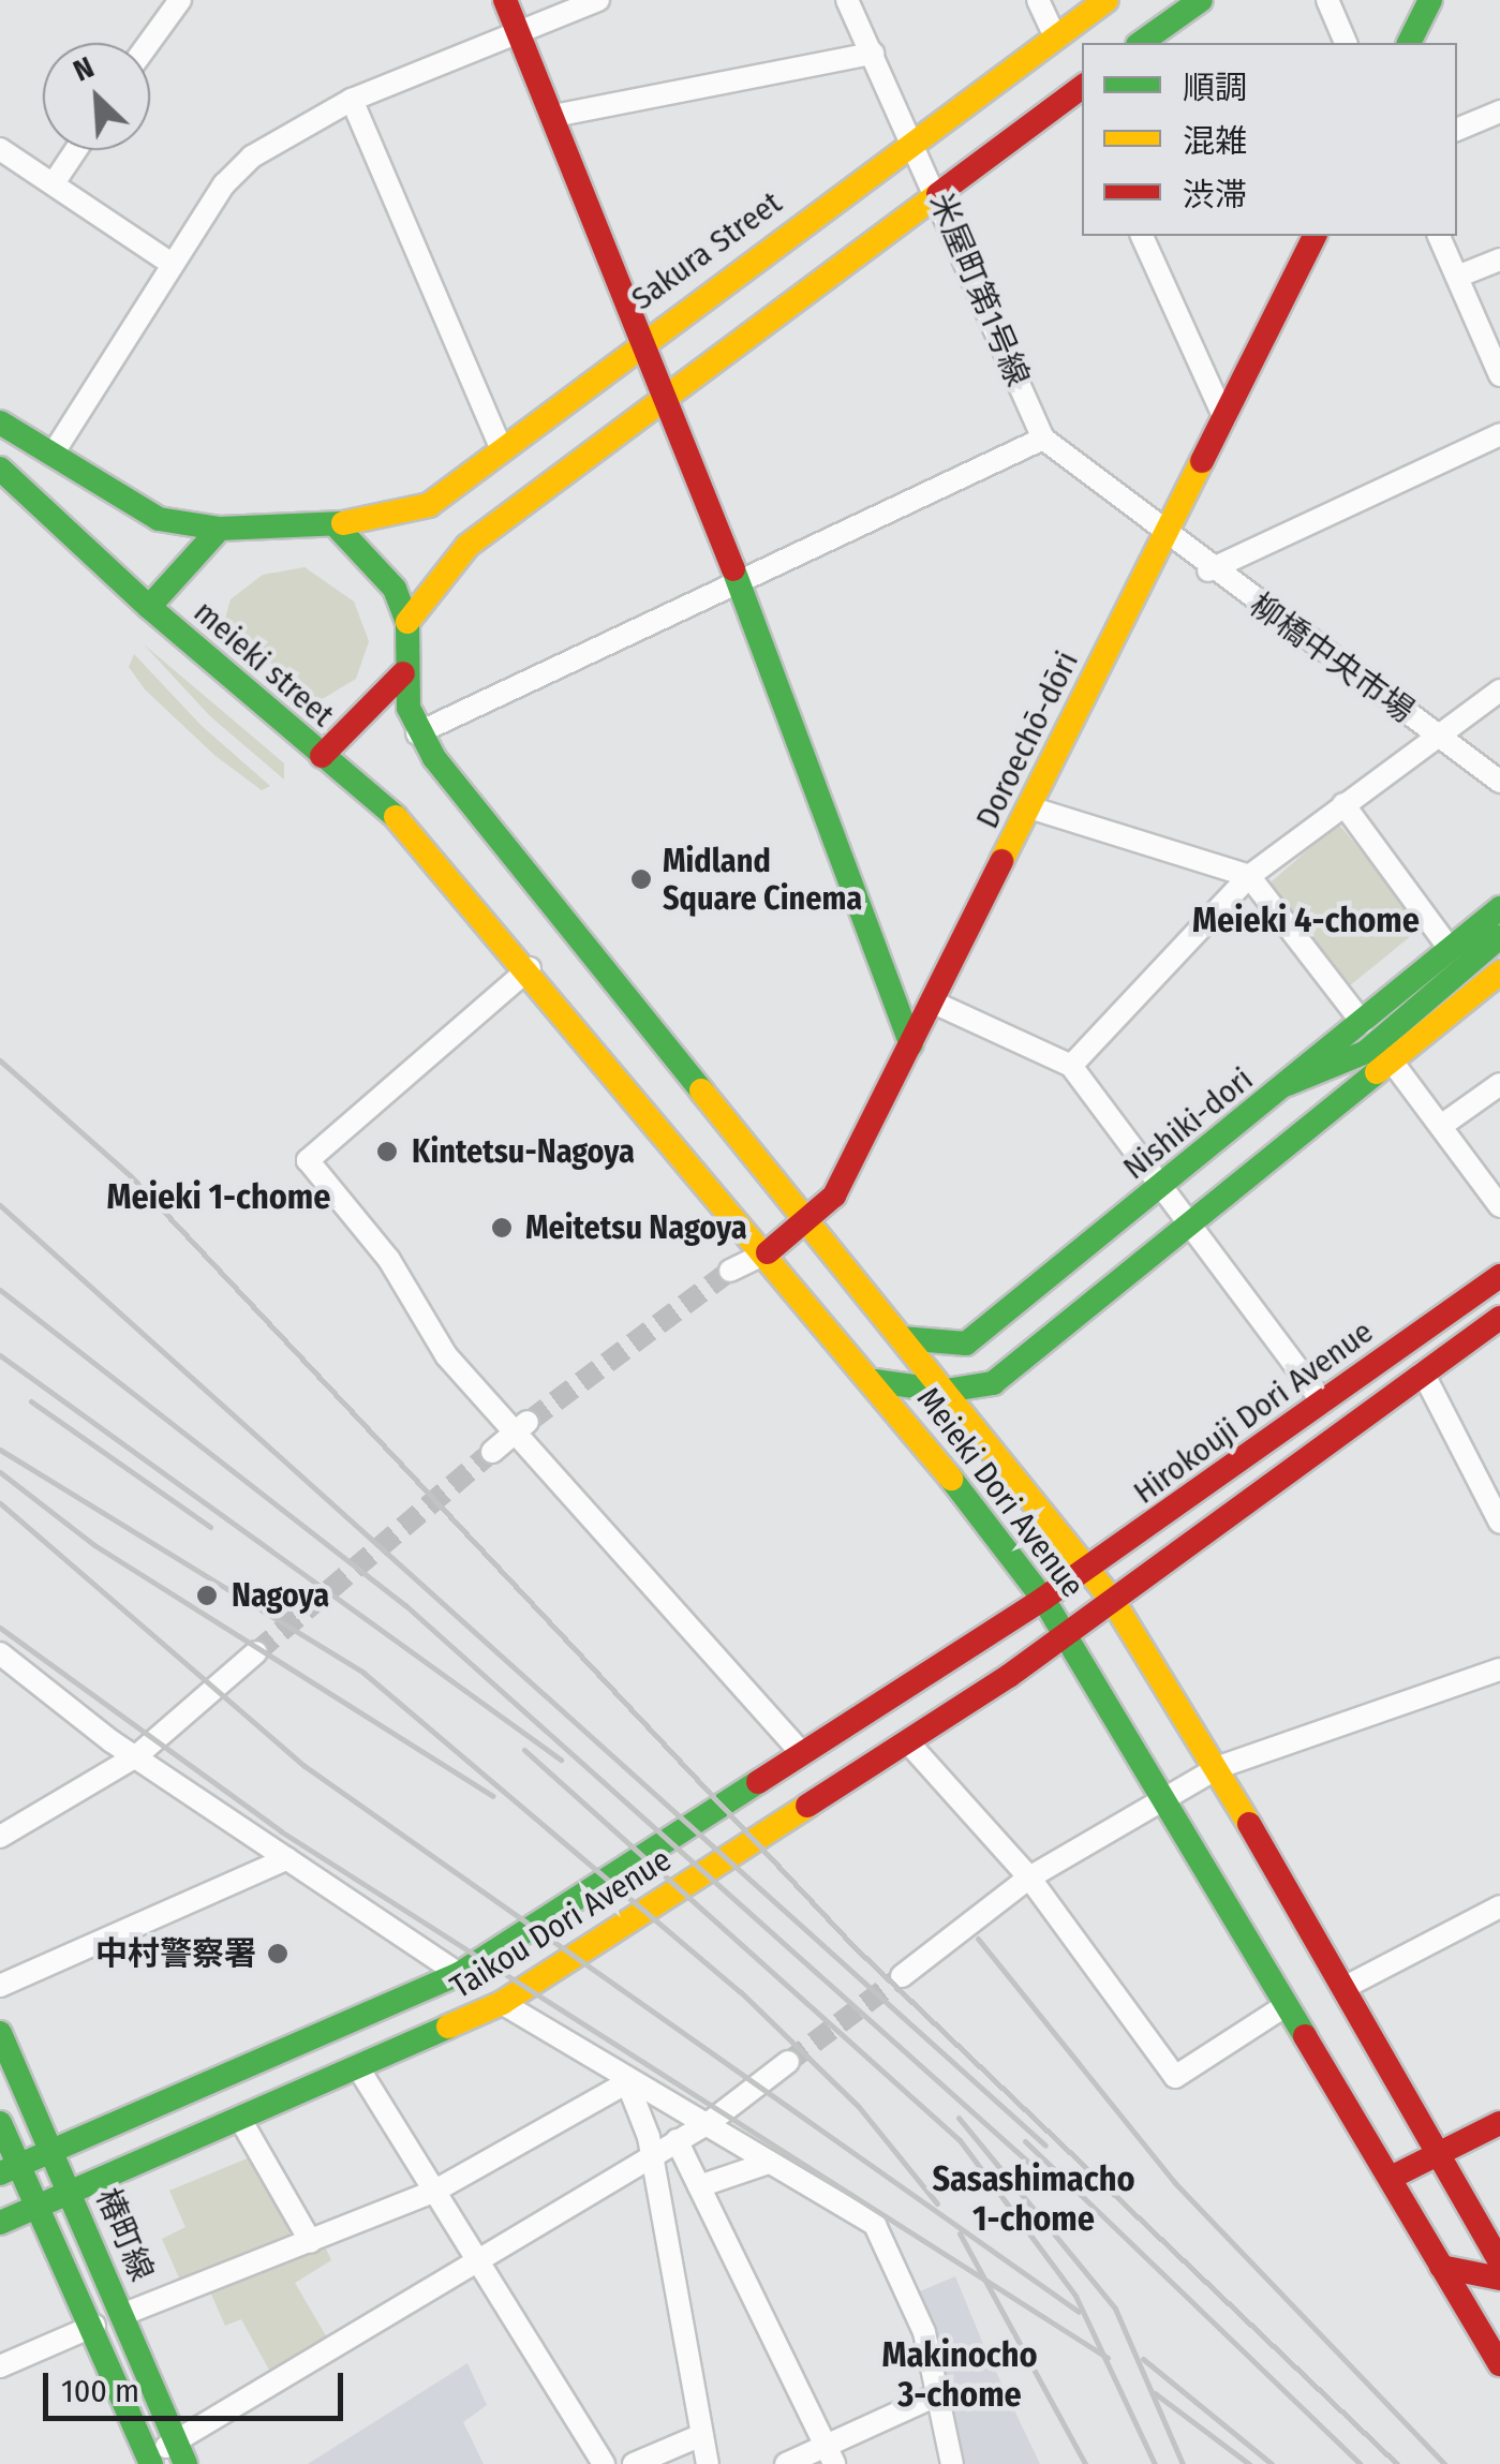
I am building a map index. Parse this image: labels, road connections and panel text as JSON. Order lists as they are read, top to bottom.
{
  "streets": {
    "main road": [
      "Sakura Street",
      "meieki street",
      "Doroechō-dōri",
      "Nishiki-dori",
      "Hirokouji Dori Avenue",
      "Meieki Dori Avenue",
      "Taikou Dori Avenue",
      "椿町線"
    ],
    "street": ["米屋町第1号線", "柳橋中央市場"]
  },
  "crossings": [
    ["Sakura Street", "米屋町第1号線"],
    ["米屋町第1号線", "柳橋中央市場"],
    ["米屋町第1号線", "Doroechō-dōri"],
    ["柳橋中央市場", "Doroechō-dōri"],
    ["meieki street", "Meieki Dori Avenue"],
    ["Doroechō-dōri", "Meieki Dori Avenue"],
    ["Nishiki-dori", "Meieki Dori Avenue"],
    ["Hirokouji Dori Avenue", "Meieki Dori Avenue"],
    ["Hirokouji Dori Avenue", "Taikou Dori Avenue"],
    ["Meieki Dori Avenue", "Taikou Dori Avenue"],
    ["Taikou Dori Avenue", "椿町線"]
  ],
  "districts": [
    "Meieki 4-chome",
    "Meieki 1-chome",
    "Sasashimacho 1-chome",
    "Makinocho 3-chome"
  ],
  "places": [
    "Midland Square Cinema",
    "Kintetsu-Nagoya",
    "Meitetsu Nagoya",
    "Nagoya",
    "中村警察署"
  ],
  "legend": ["順調", "混雑", "渋滞"],
  "scale_bar": "100 m",
  "north": "top left"
}
